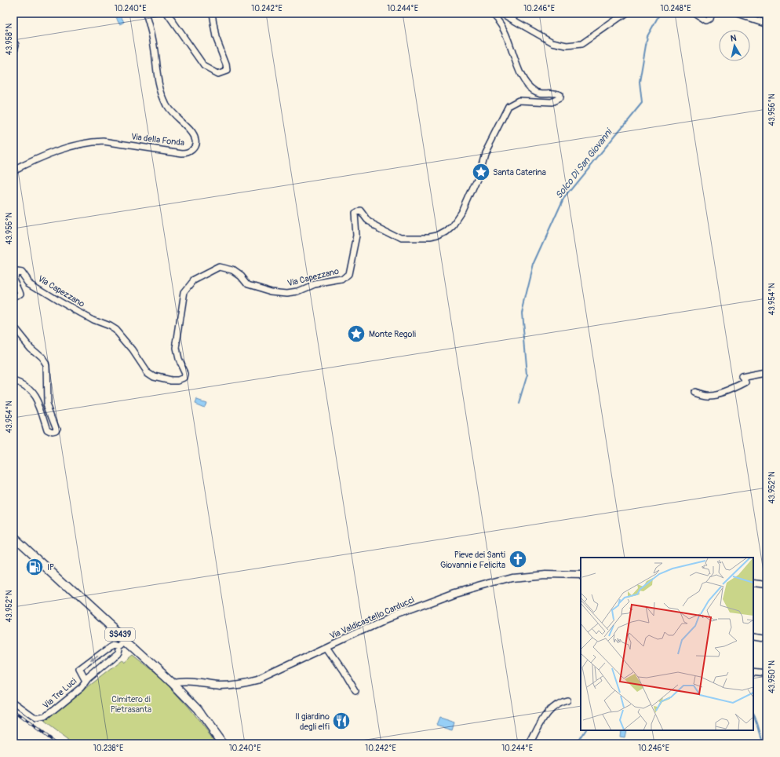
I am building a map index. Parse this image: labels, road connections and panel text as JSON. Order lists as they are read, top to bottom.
{
  "streets": {
    "main road": ["SS439"],
    "street": [
      "Via della Fonda",
      "Via Capezzano",
      "Via Valdicastello Carducci",
      "Via Tre Luci"
    ]
  },
  "crossings": [
    ["Via Valdicastello Carducci", "SS439"],
    ["SS439", "Via Tre Luci"]
  ],
  "water": ["Solco Di San Giovanni"],
  "parks": ["Cimitero di Pietrasanta"],
  "places": {
    "place": ["Santa Caterina", "Monte Regoli"],
    "church": ["Pieve dei Santi Giovanni e Felicita"],
    "fuel station": ["IP"],
    "restaurant": ["Il giardino degli elfi"]
  },
  "north": "top",
  "coordinates": [
    "10.240°E",
    "10.242°E",
    "10.244°E",
    "10.246°E",
    "10.248°E",
    "43.958°N",
    "43.956°N",
    "43.954°N",
    "43.952°N",
    "43.950°N",
    "10.238°E"
  ]
}
